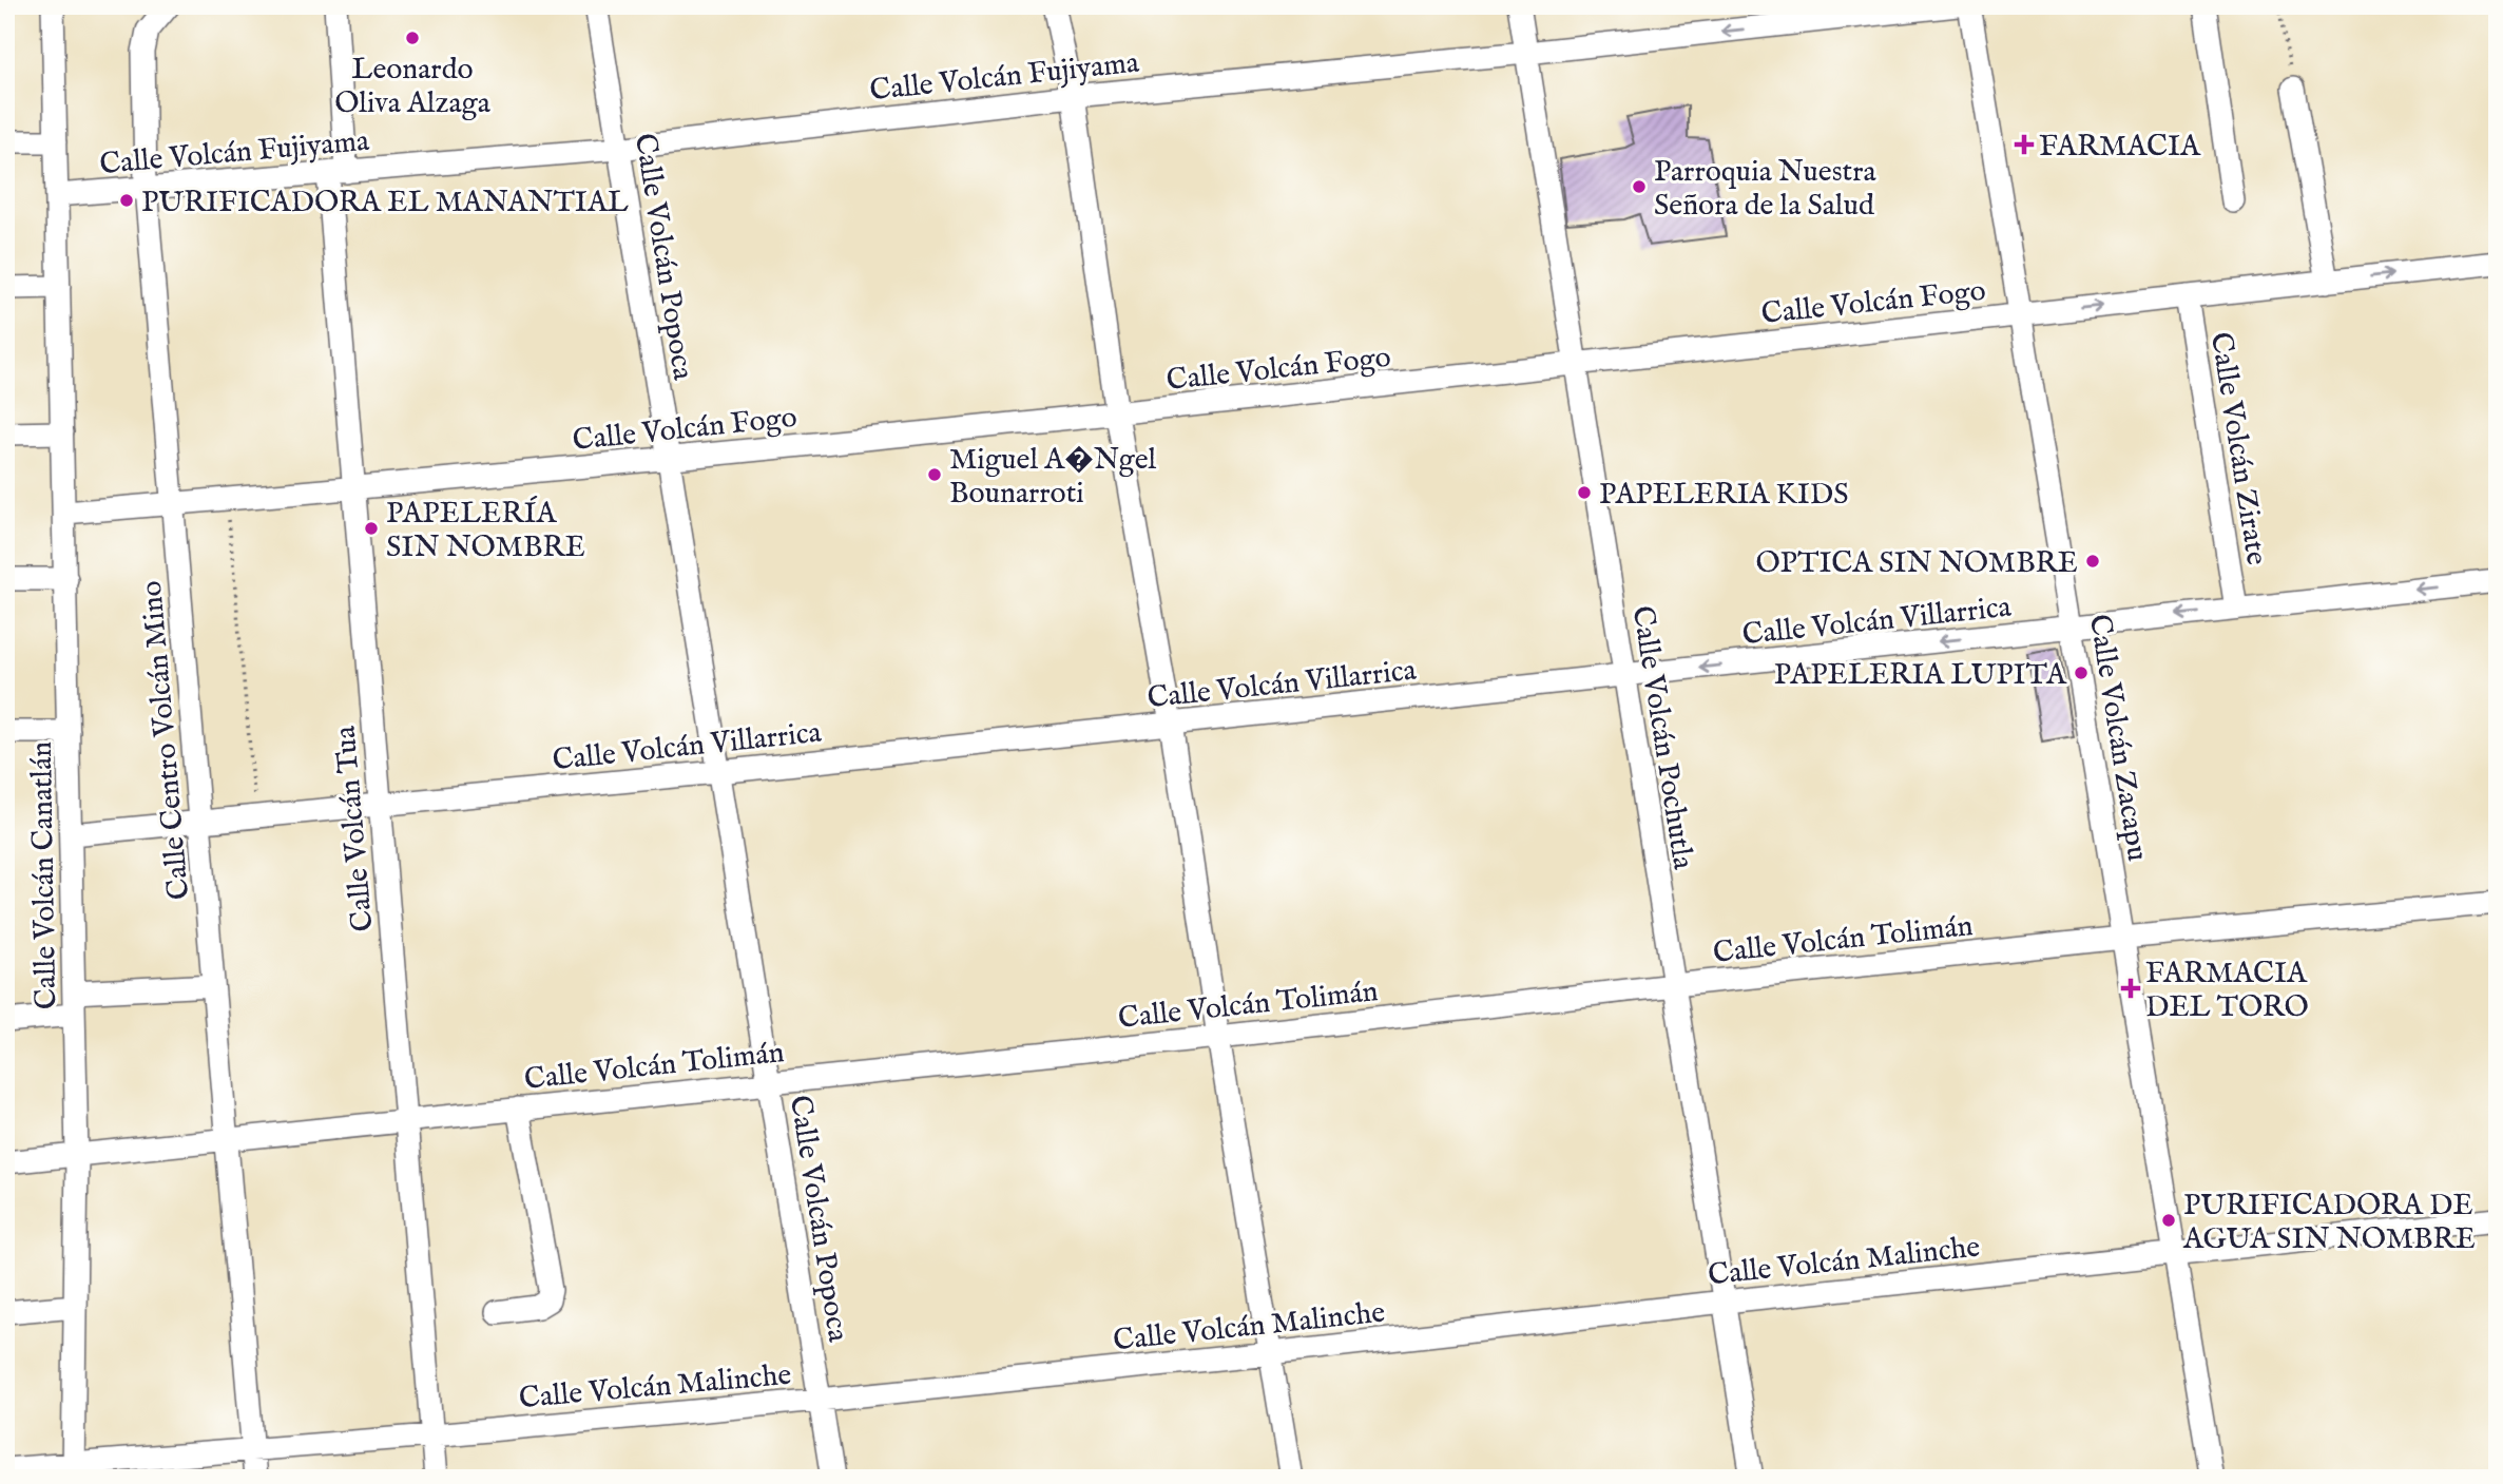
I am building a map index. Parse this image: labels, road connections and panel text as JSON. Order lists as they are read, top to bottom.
{
  "streets": {
    "street": [
      "Calle Volcán Fujiyama",
      "Calle Volcán Popoca",
      "Calle Volcán Fogo",
      "Calle Volcán Zirate",
      "Calle Volcán Villarrica",
      "Calle Volcán Pochutla",
      "Calle Volcán Zacapu",
      "Calle Centro Volcán Mino",
      "Calle Volcán Tua",
      "Calle Volcán Canatlán",
      "Calle Volcán Tolimán",
      "Calle Volcán Malinche"
    ]
  },
  "crossings": [
    ["Calle Volcán Fujiyama", "Calle Volcán Popoca"],
    ["Calle Volcán Fujiyama", "Calle Volcán Pochutla"],
    ["Calle Volcán Fujiyama", "Calle Centro Volcán Mino"],
    ["Calle Volcán Fujiyama", "Calle Volcán Tua"],
    ["Calle Volcán Fujiyama", "Calle Volcán Canatlán"],
    ["Calle Volcán Popoca", "Calle Volcán Fogo"],
    ["Calle Volcán Popoca", "Calle Volcán Villarrica"],
    ["Calle Volcán Popoca", "Calle Volcán Tolimán"],
    ["Calle Volcán Popoca", "Calle Volcán Malinche"],
    ["Calle Volcán Fogo", "Calle Volcán Zirate"],
    ["Calle Volcán Fogo", "Calle Volcán Pochutla"],
    ["Calle Volcán Fogo", "Calle Volcán Zacapu"],
    ["Calle Volcán Fogo", "Calle Centro Volcán Mino"],
    ["Calle Volcán Fogo", "Calle Volcán Tua"],
    ["Calle Volcán Fogo", "Calle Volcán Canatlán"],
    ["Calle Volcán Zirate", "Calle Volcán Villarrica"],
    ["Calle Volcán Villarrica", "Calle Volcán Pochutla"],
    ["Calle Volcán Villarrica", "Calle Volcán Zacapu"],
    ["Calle Volcán Villarrica", "Calle Centro Volcán Mino"],
    ["Calle Volcán Villarrica", "Calle Volcán Tua"],
    ["Calle Volcán Villarrica", "Calle Volcán Canatlán"],
    ["Calle Volcán Pochutla", "Calle Volcán Tolimán"],
    ["Calle Volcán Pochutla", "Calle Volcán Malinche"],
    ["Calle Volcán Zacapu", "Calle Volcán Tolimán"],
    ["Calle Volcán Zacapu", "Calle Volcán Malinche"],
    ["Calle Centro Volcán Mino", "Calle Volcán Tolimán"],
    ["Calle Centro Volcán Mino", "Calle Volcán Malinche"],
    ["Calle Volcán Tua", "Calle Volcán Tolimán"],
    ["Calle Volcán Tua", "Calle Volcán Malinche"],
    ["Calle Volcán Canatlán", "Calle Volcán Tolimán"],
    ["Calle Volcán Canatlán", "Calle Volcán Malinche"]
  ],
  "one_way": ["Calle Volcán Villarrica"],
  "places": {
    "other": [
      "Leonardo Oliva Alzaga",
      "Parroquia Nuestra Señora de la Salud",
      "PURIFICADORA EL MANANTIAL",
      "Miguel A�Ngel Bounarroti",
      "PAPELERIA KIDS",
      "PAPELERÍA SIN NOMBRE",
      "OPTICA SIN NOMBRE",
      "PAPELERIA LUPITA",
      "PURIFICADORA DE AGUA SIN NOMBRE"
    ],
    "health": ["FARMACIA", "FARMACIA DEL TORO"]
  }
}
